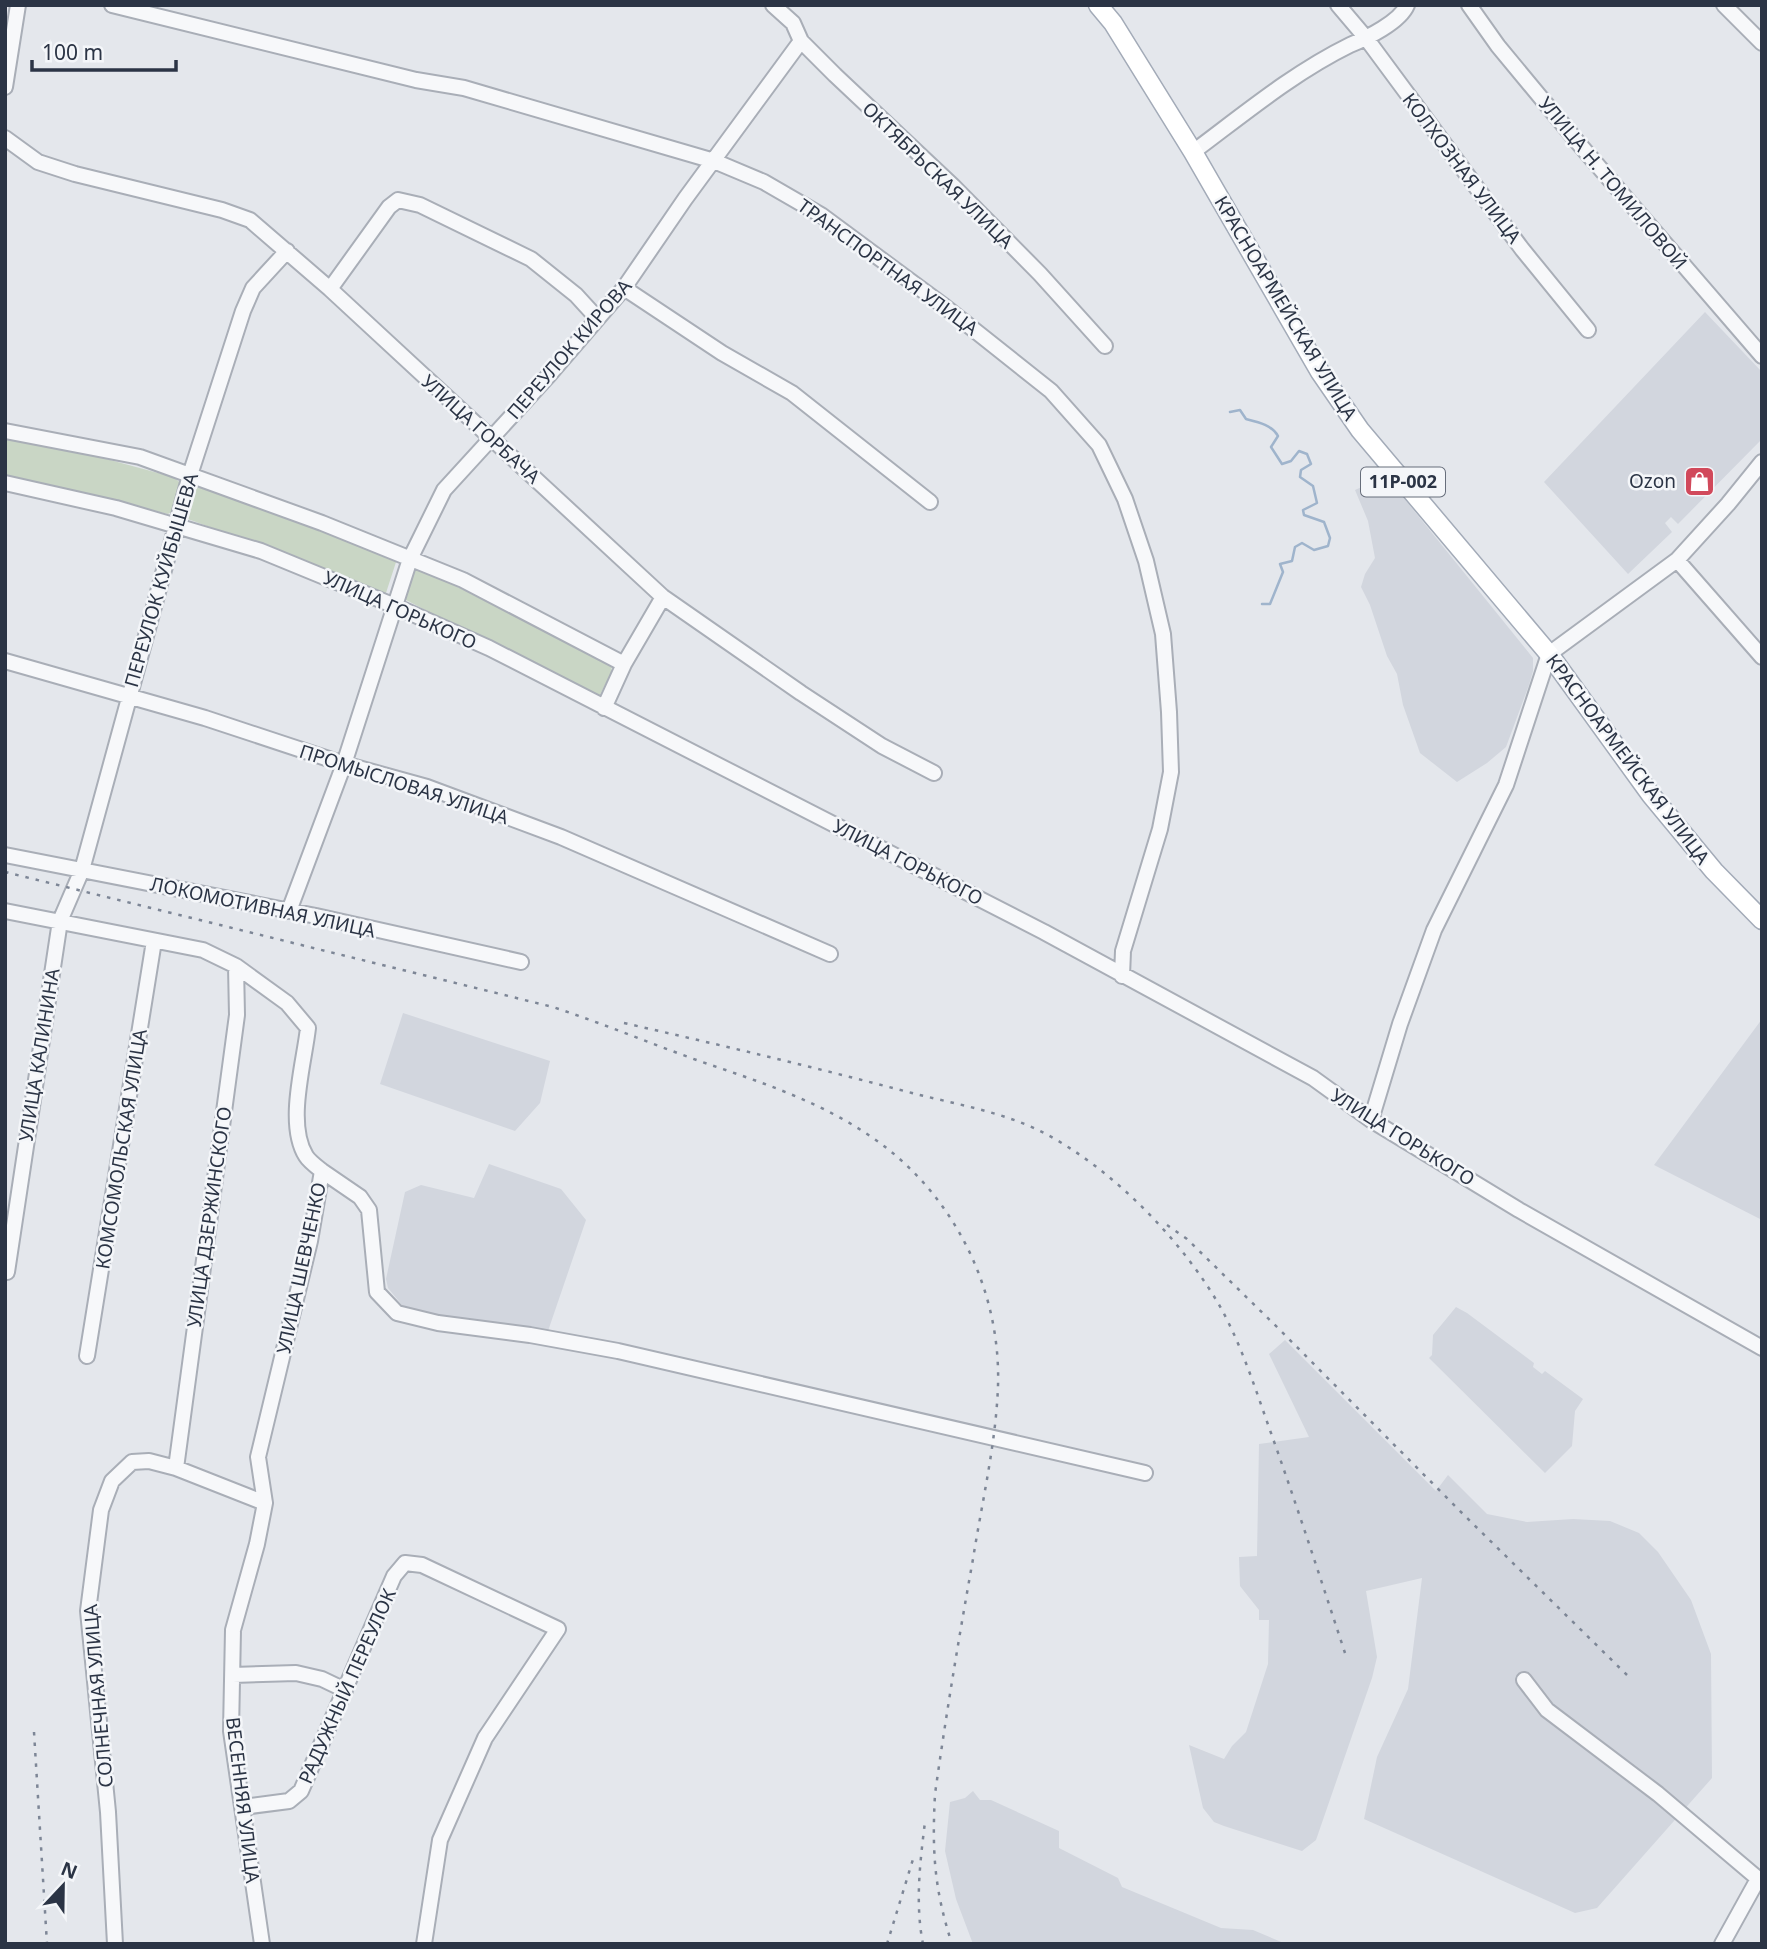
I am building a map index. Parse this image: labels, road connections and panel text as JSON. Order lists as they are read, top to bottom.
{
  "streets": {
    "main road": ["КРАСНОАРМЕЙСКАЯ УЛИЦА", "11Р-002"],
    "street": [
      "КОЛХОЗНАЯ УЛИЦА",
      "ОКТЯБРЬСКАЯ УЛИЦА",
      "УЛИЦА Н. ТОМИЛОВОЙ",
      "ТРАНСПОРТНАЯ УЛИЦА",
      "ПЕРЕУЛОК КИРОВА",
      "УЛИЦА ГОРБАЧА",
      "ПЕРЕУЛОК КУЙБЫШЕВА",
      "УЛИЦА ГОРЬКОГО",
      "ПРОМЫСЛОВАЯ УЛИЦА",
      "ЛОКОМОТИВНАЯ УЛИЦА",
      "УЛИЦА КАЛИНИНА",
      "КОМСОМОЛЬСКАЯ УЛИЦА",
      "УЛИЦА ДЗЕРЖИНСКОГО",
      "УЛИЦА ШЕВЧЕНКО",
      "РАДУЖНЫЙ ПЕРЕУЛОК",
      "СОЛНЕЧНАЯ УЛИЦА",
      "ВЕСЕННЯЯ УЛИЦА"
    ]
  },
  "crossings": [
    ["ОКТЯБРЬСКАЯ УЛИЦА", "ПЕРЕУЛОК КИРОВА"],
    ["ТРАНСПОРТНАЯ УЛИЦА", "ПЕРЕУЛОК КИРОВА"],
    ["ТРАНСПОРТНАЯ УЛИЦА", "УЛИЦА ГОРЬКОГО"],
    ["ПЕРЕУЛОК КИРОВА", "УЛИЦА ГОРБАЧА"],
    ["ПЕРЕУЛОК КИРОВА", "УЛИЦА ГОРЬКОГО"],
    ["ПЕРЕУЛОК КИРОВА", "ПРОМЫСЛОВАЯ УЛИЦА"],
    ["ПЕРЕУЛОК КИРОВА", "ЛОКОМОТИВНАЯ УЛИЦА"],
    ["УЛИЦА ГОРБАЧА", "ПЕРЕУЛОК КУЙБЫШЕВА"],
    ["ПЕРЕУЛОК КУЙБЫШЕВА", "УЛИЦА ГОРЬКОГО"],
    ["ПЕРЕУЛОК КУЙБЫШЕВА", "ПРОМЫСЛОВАЯ УЛИЦА"],
    ["ПЕРЕУЛОК КУЙБЫШЕВА", "ЛОКОМОТИВНАЯ УЛИЦА"],
    ["ПЕРЕУЛОК КУЙБЫШЕВА", "УЛИЦА КАЛИНИНА"],
    ["ПЕРЕУЛОК КУЙБЫШЕВА", "УЛИЦА ШЕВЧЕНКО"],
    ["УЛИЦА КАЛИНИНА", "УЛИЦА ШЕВЧЕНКО"],
    ["КОМСОМОЛЬСКАЯ УЛИЦА", "УЛИЦА ШЕВЧЕНКО"],
    ["УЛИЦА ДЗЕРЖИНСКОГО", "УЛИЦА ШЕВЧЕНКО"],
    ["УЛИЦА ДЗЕРЖИНСКОГО", "СОЛНЕЧНАЯ УЛИЦА"],
    ["УЛИЦА ШЕВЧЕНКО", "ВЕСЕННЯЯ УЛИЦА"],
    ["РАДУЖНЫЙ ПЕРЕУЛОК", "ВЕСЕННЯЯ УЛИЦА"]
  ],
  "places": {
    "shop": ["Ozon"]
  },
  "scale_bar": "100 m",
  "north": "top"
}
